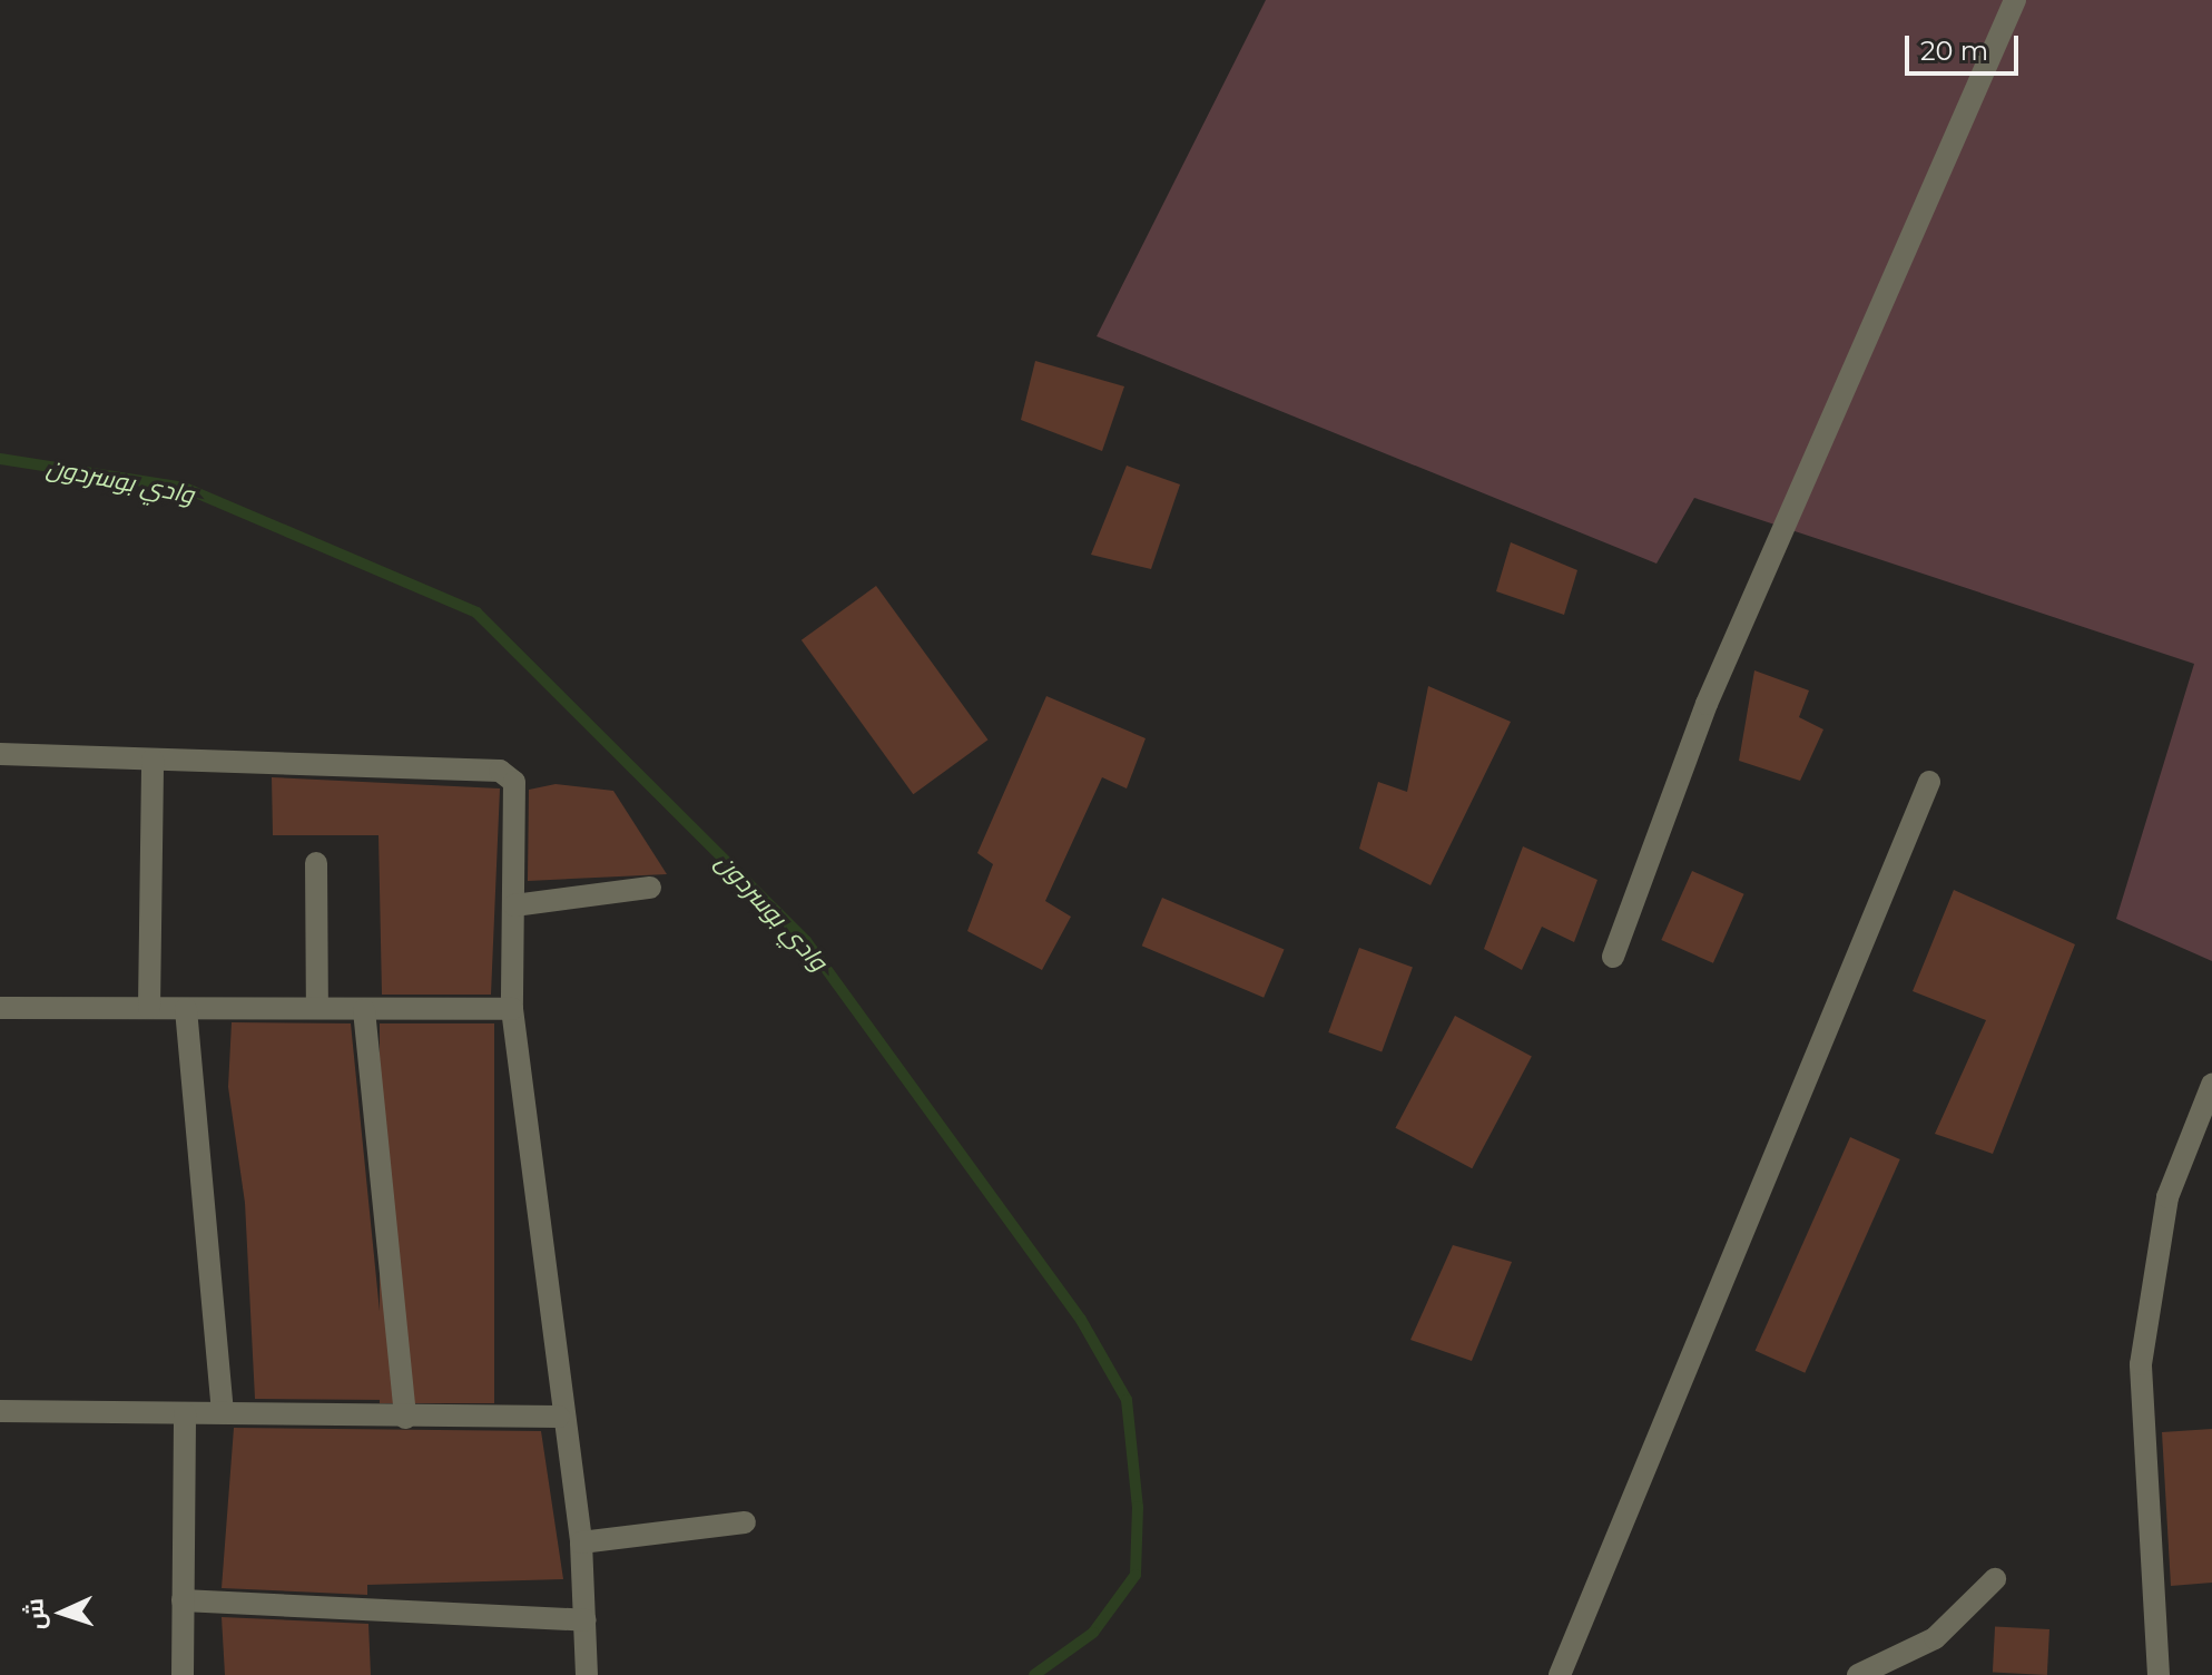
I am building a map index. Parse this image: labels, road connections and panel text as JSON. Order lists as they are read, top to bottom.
{
  "water": ["وادي بوسردون"],
  "scale_bar": "20 m",
  "north": "left"
}
